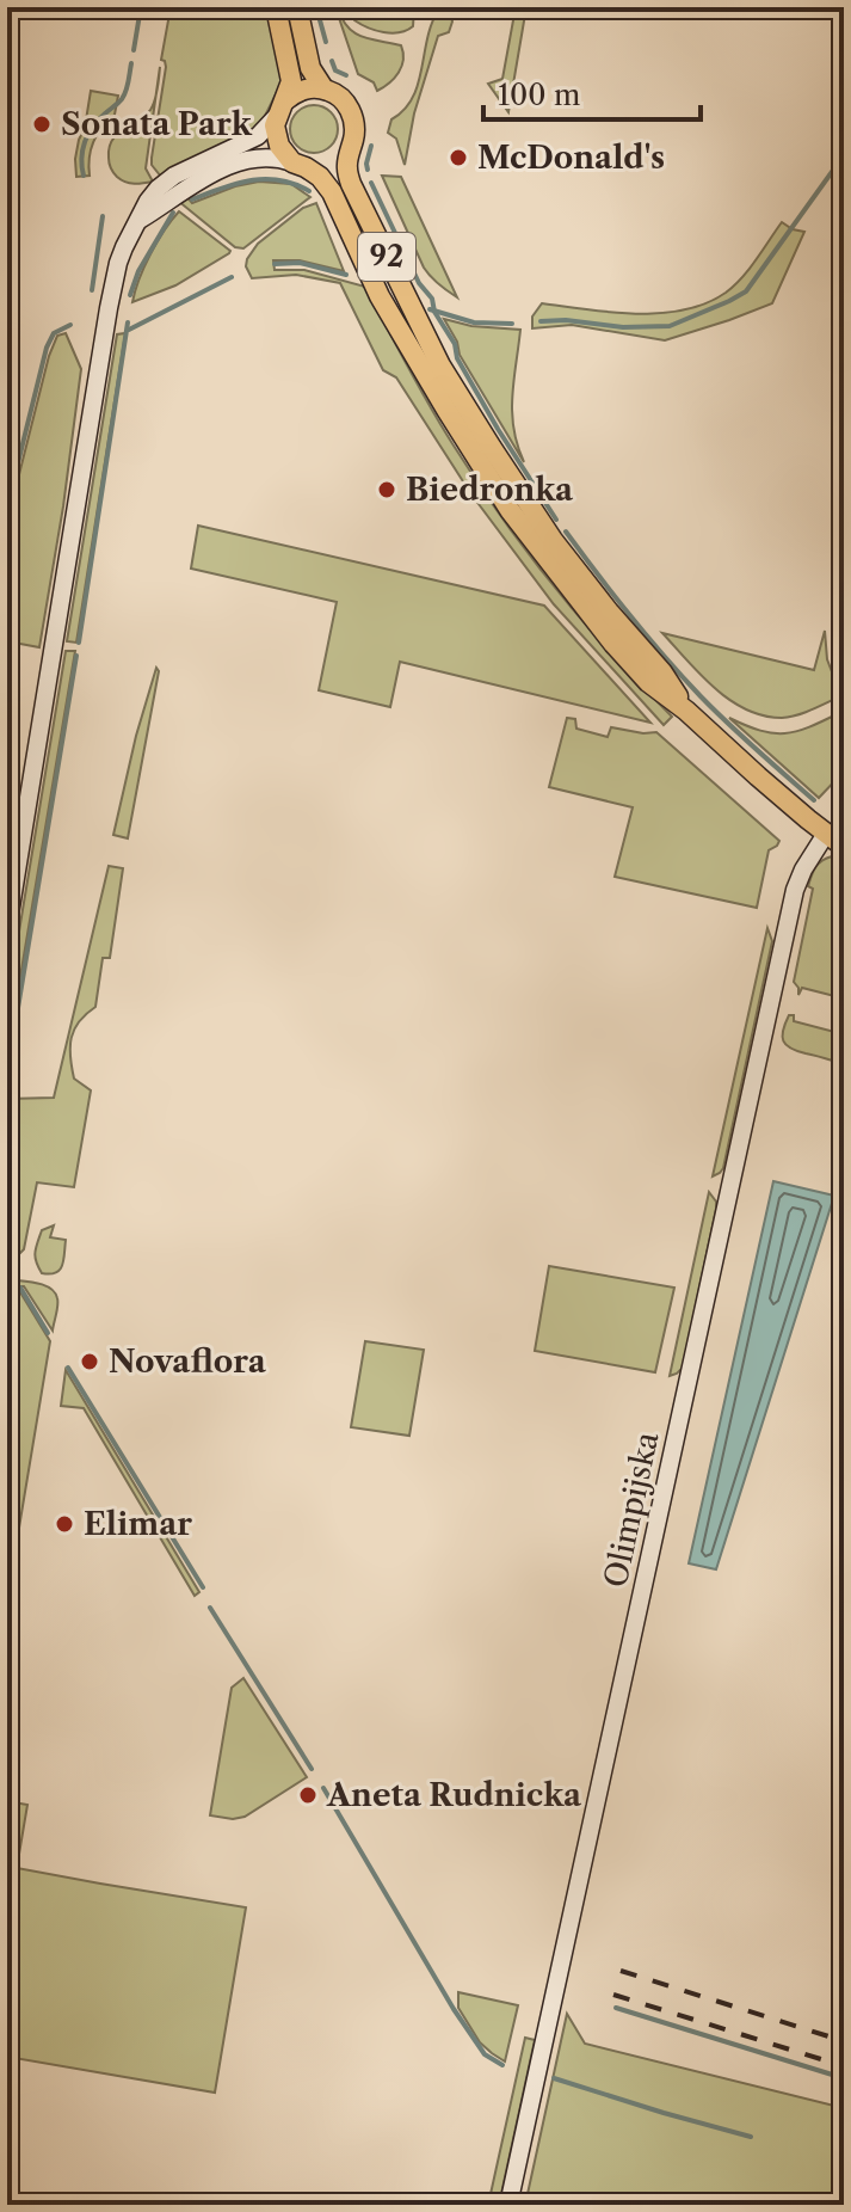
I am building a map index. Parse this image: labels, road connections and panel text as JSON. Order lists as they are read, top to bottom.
{
  "streets": {
    "main road": ["92"],
    "street": ["Olimpijska"]
  },
  "crossings": [
    ["92", "Olimpijska"]
  ],
  "places": [
    "Sonata Park",
    "McDonald's",
    "Biedronka",
    "Novaflora",
    "Elimar",
    "Aneta Rudnicka"
  ],
  "scale_bar": "100 m"
}
